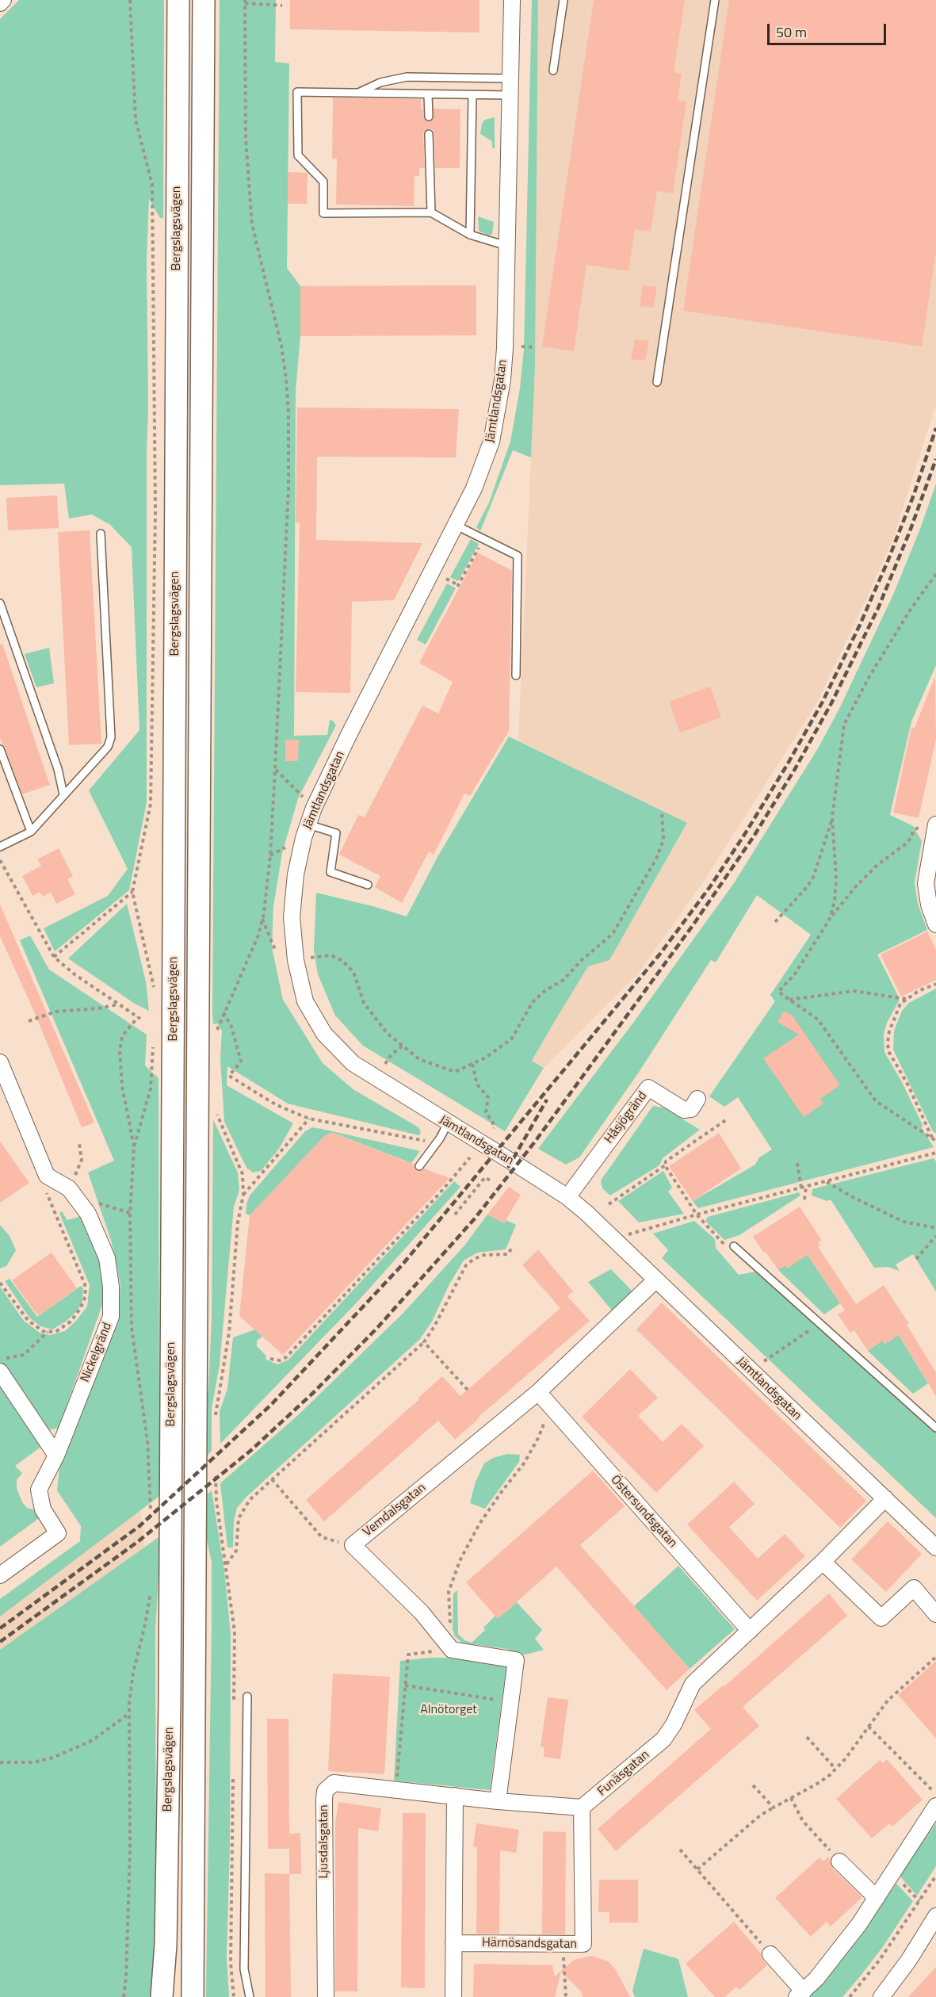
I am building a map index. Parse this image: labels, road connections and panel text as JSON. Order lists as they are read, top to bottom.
{
  "streets": {
    "main road": ["Bergslagsvägen"],
    "street": [
      "Jämtlandsgatan",
      "Håsjögränd",
      "Nickelgränd",
      "Vemdalsgatan",
      "Östersundsgatan",
      "Funäsgatan",
      "Ljusdalsgatan",
      "Härnösandsgatan"
    ]
  },
  "crossings": [
    ["Jämtlandsgatan", "Håsjögränd"],
    ["Jämtlandsgatan", "Vemdalsgatan"],
    ["Jämtlandsgatan", "Funäsgatan"],
    ["Vemdalsgatan", "Östersundsgatan"],
    ["Östersundsgatan", "Funäsgatan"],
    ["Funäsgatan", "Härnösandsgatan"]
  ],
  "parks": ["Alnötorget"],
  "scale_bar": "50 m"
}
